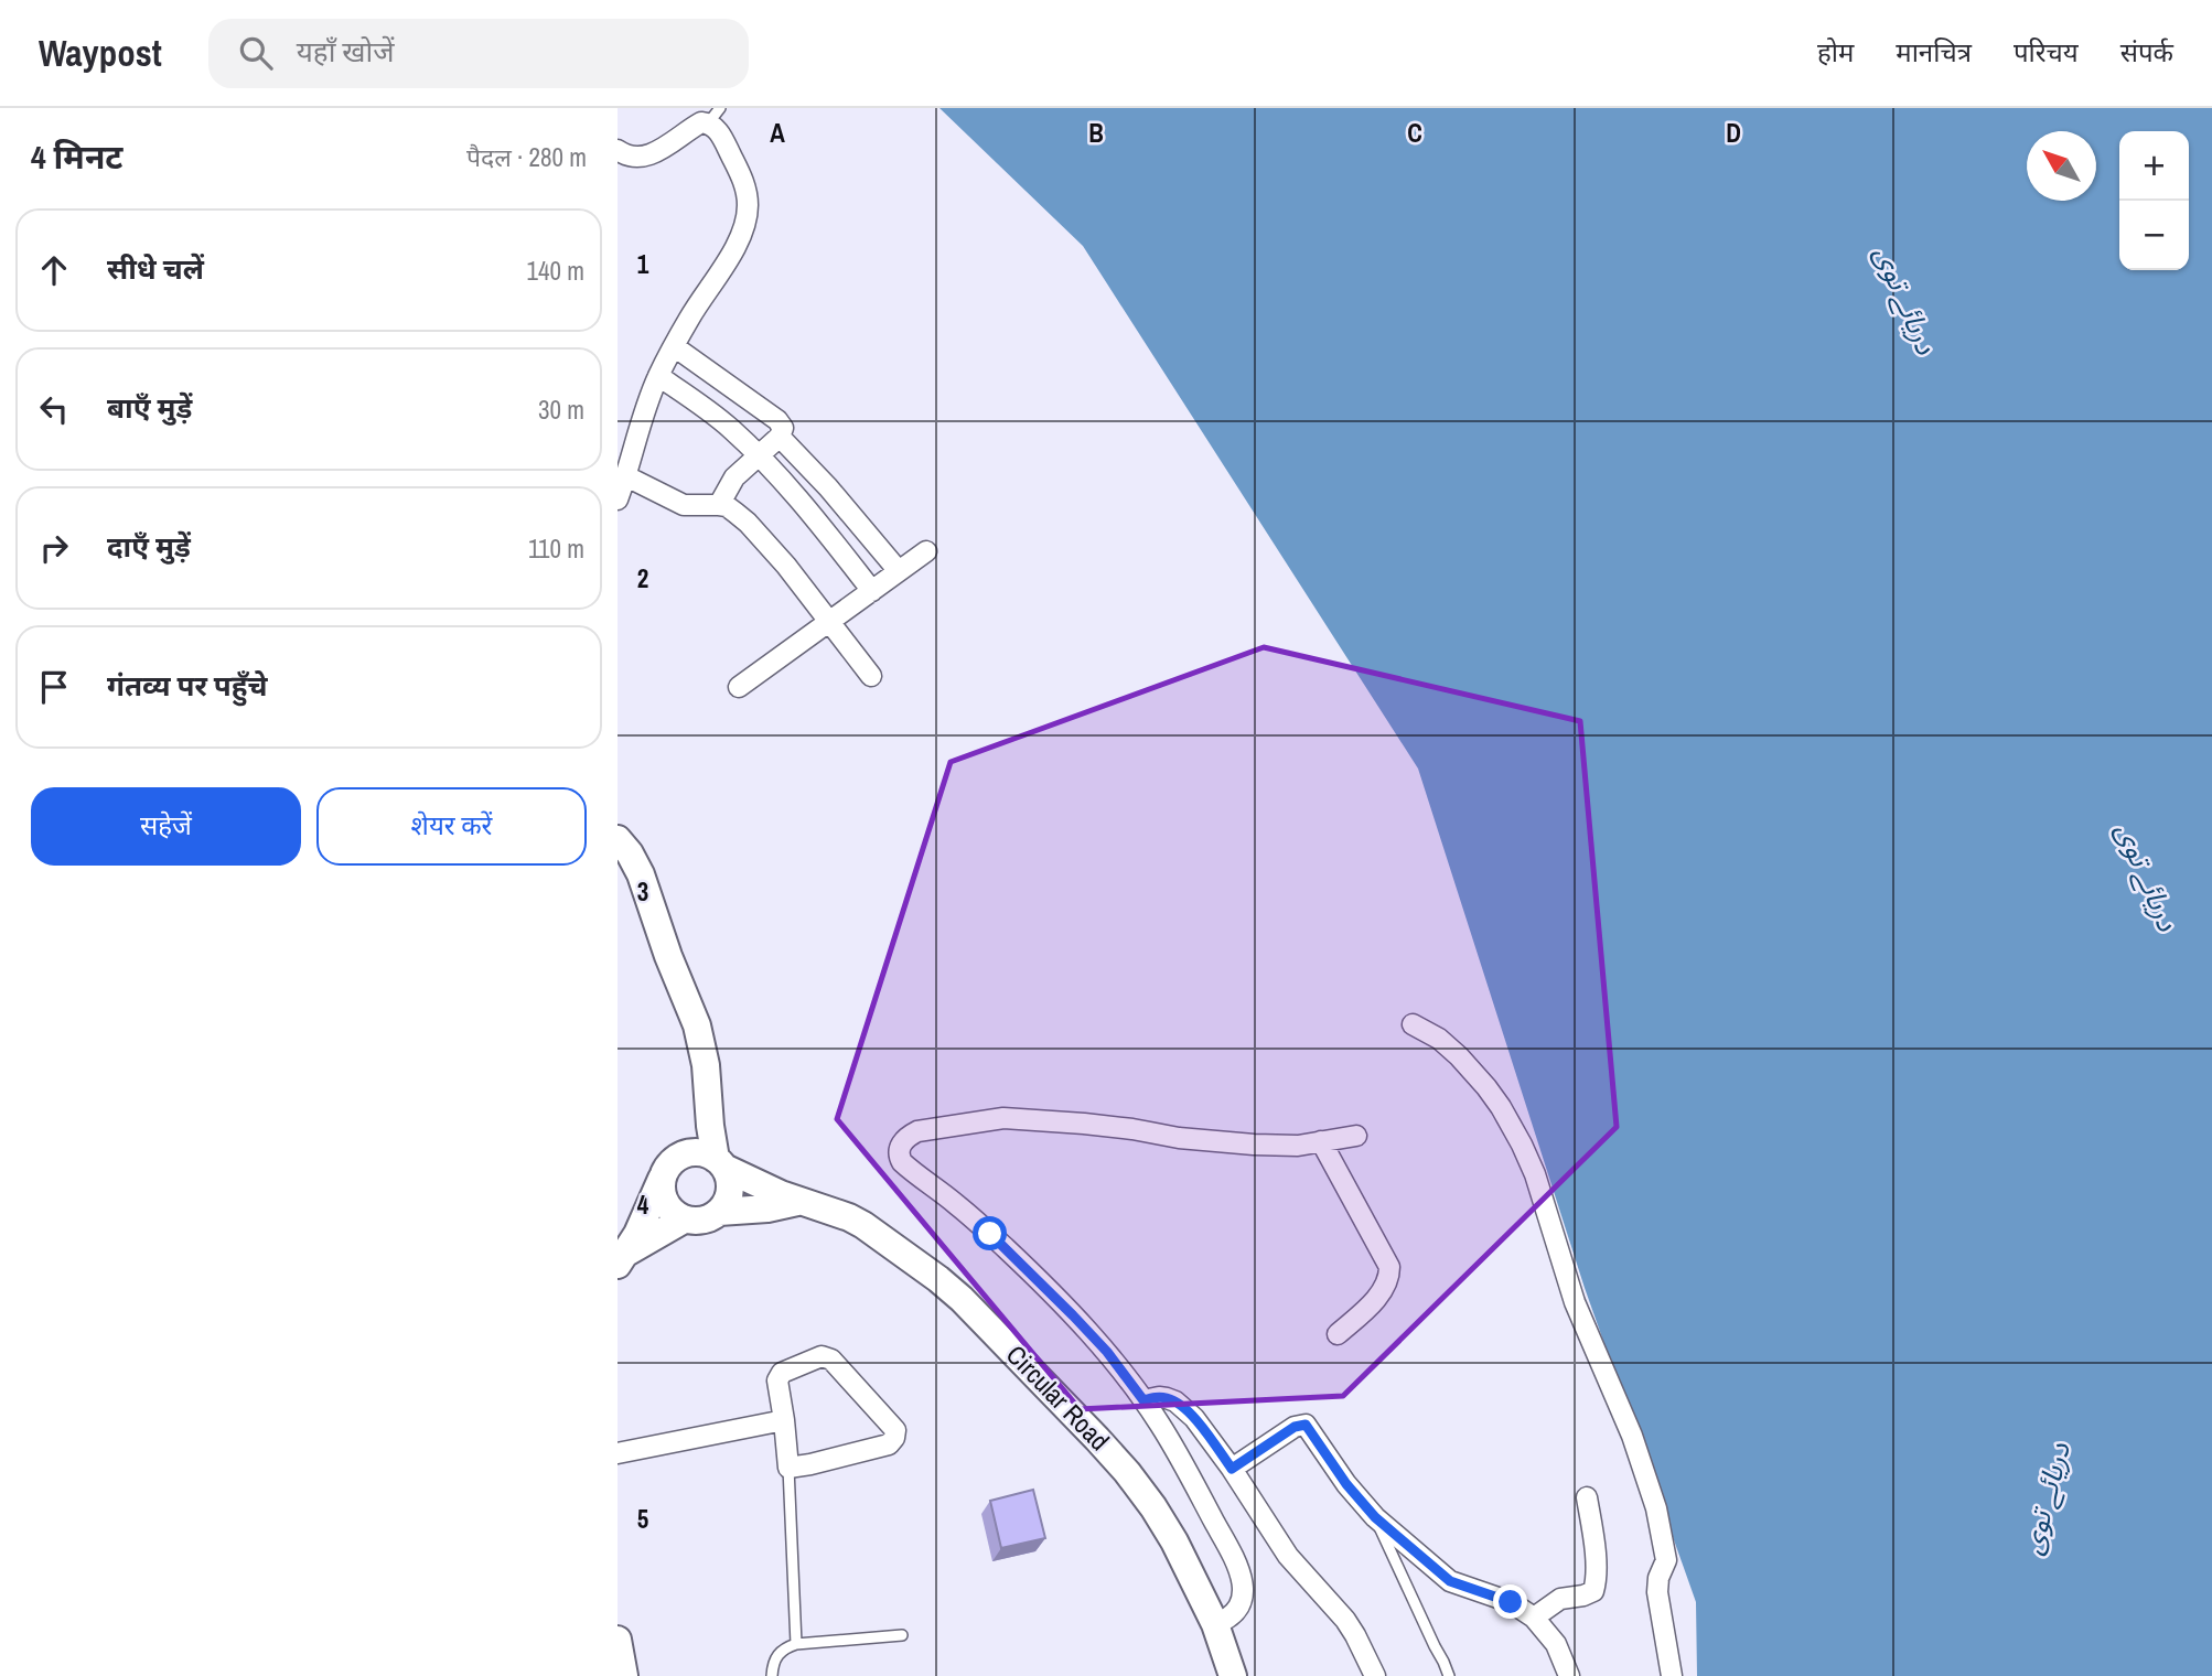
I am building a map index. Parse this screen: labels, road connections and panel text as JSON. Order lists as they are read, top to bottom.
{
  "streets": {
    "main road": ["Circular Road"]
  },
  "water": ["دریائے توی"],
  "north": "top left",
  "page": {
    "header": "Waypost",
    "search": "यहाँ खोजें",
    "nav": [
      "होम",
      "मानचित्र",
      "परिचय",
      "संपर्क"
    ],
    "heading": ["4 मिनट", "पैदल · 280 m"],
    "map_buttons": ["+", "−"],
    "list": [
      ["सीधे चलें", "140 m"],
      ["बाएँ मुड़ें", "30 m"],
      ["दाएँ मुड़ें", "110 m"],
      "गंतव्य पर पहुँचे"
    ],
    "buttons": ["सहेजें", "शेयर करें"]
  },
  "grid": {
    "columns": [
      "A",
      "B",
      "C",
      "D"
    ],
    "rows": [
      "1",
      "2",
      "3",
      "4",
      "5"
    ]
  }
}
